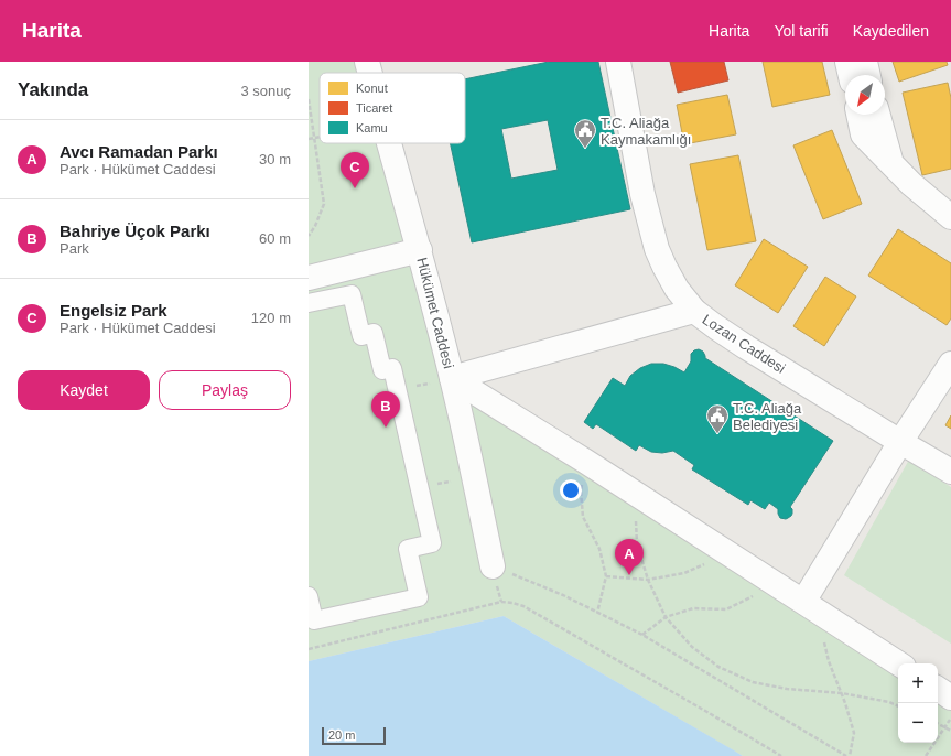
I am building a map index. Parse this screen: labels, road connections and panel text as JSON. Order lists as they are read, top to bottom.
{
  "streets": {
    "street": ["Hükümet Caddesi", "Lozan Caddesi"]
  },
  "places": {
    "public building": ["T.C. Aliağa Kaymakamlığı", "T.C. Aliağa Belediyesi"]
  },
  "legend": ["Konut", "Ticaret", "Kamu"],
  "scale_bar": "20 m",
  "north": "bottom left",
  "page": {
    "header": "Harita",
    "nav": ["Harita", "Yol tarifi", "Kaydedilen"],
    "heading": ["Yakında", "3 sonuç"],
    "list": [
      {
        "mark": "A",
        "name": "Avcı Ramadan Parkı",
        "note": "Park · Hükümet Caddesi",
        "value": "30 m"
      },
      {
        "mark": "B",
        "name": "Bahriye Üçok Parkı",
        "note": "Park",
        "value": "60 m"
      },
      {
        "mark": "C",
        "name": "Engelsiz Park",
        "note": "Park · Hükümet Caddesi",
        "value": "120 m"
      }
    ],
    "pins": ["C", "B", "A"],
    "buttons": ["Kaydet", "Paylaş"],
    "map_buttons": ["+", "−"],
    "scale": "20 m"
  }
}
